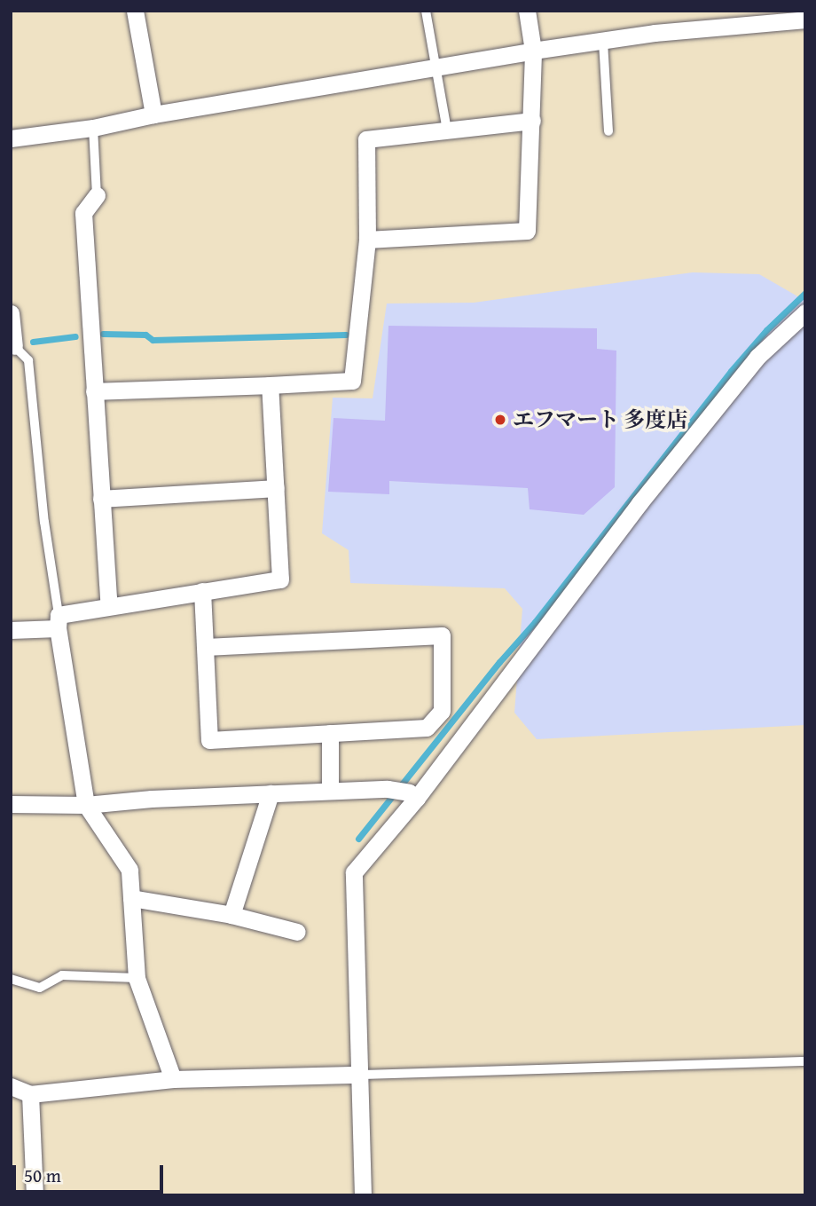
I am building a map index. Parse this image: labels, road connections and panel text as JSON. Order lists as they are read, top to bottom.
{
  "places": ["エフマート 多度店"],
  "scale_bar": "50 m"
}
